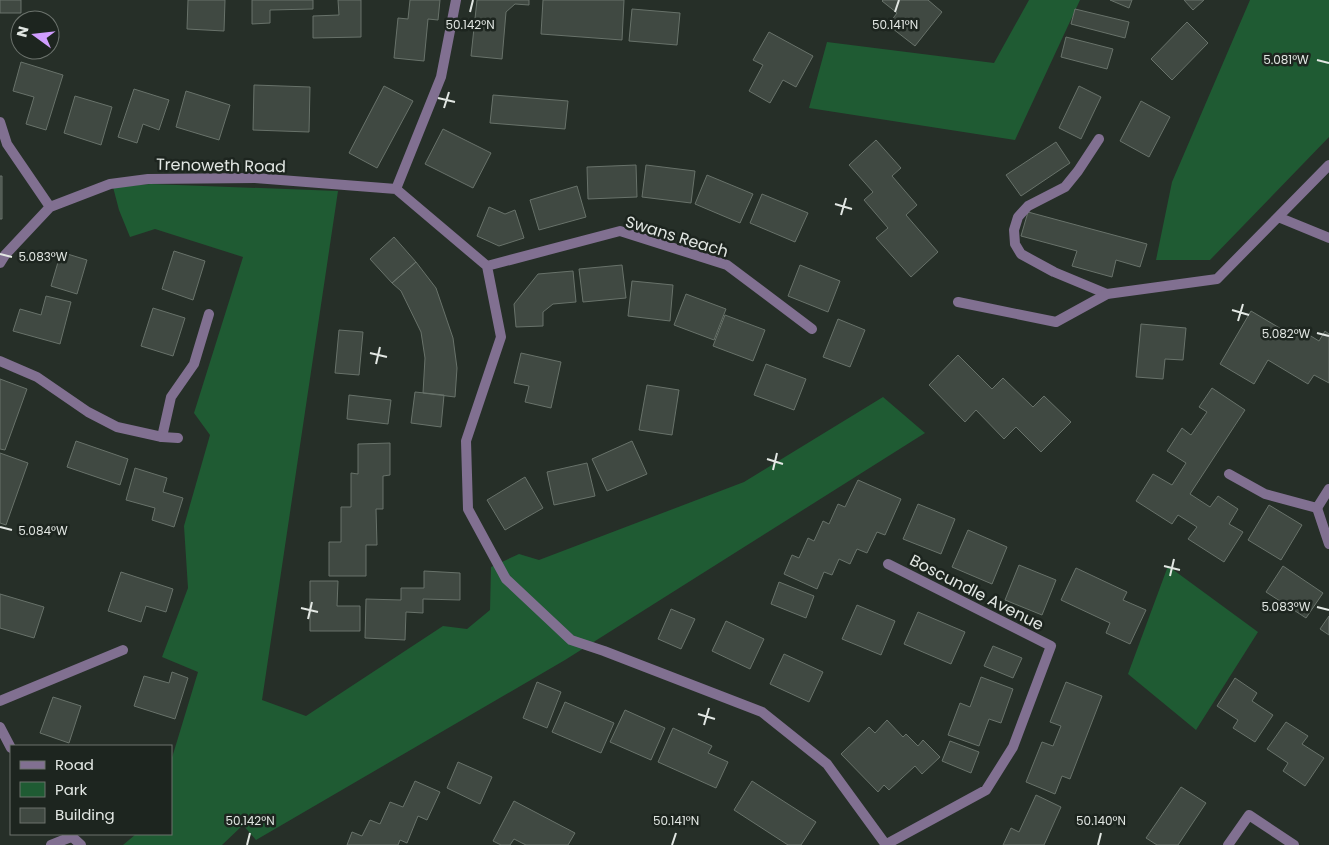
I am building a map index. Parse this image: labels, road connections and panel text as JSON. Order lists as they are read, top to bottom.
{
  "streets": {
    "street": ["Trenoweth Road", "Swans Reach", "Boscundle Avenue"]
  },
  "crossings": [
    ["Swans Reach", "Boscundle Avenue"]
  ],
  "legend": ["Road", "Park", "Building"],
  "north": "left",
  "coordinates": [
    "50.142°N",
    "50.141°N",
    "5.081°W",
    "5.083°W",
    "5.082°W",
    "5.084°W",
    "50.140°N"
  ]
}
